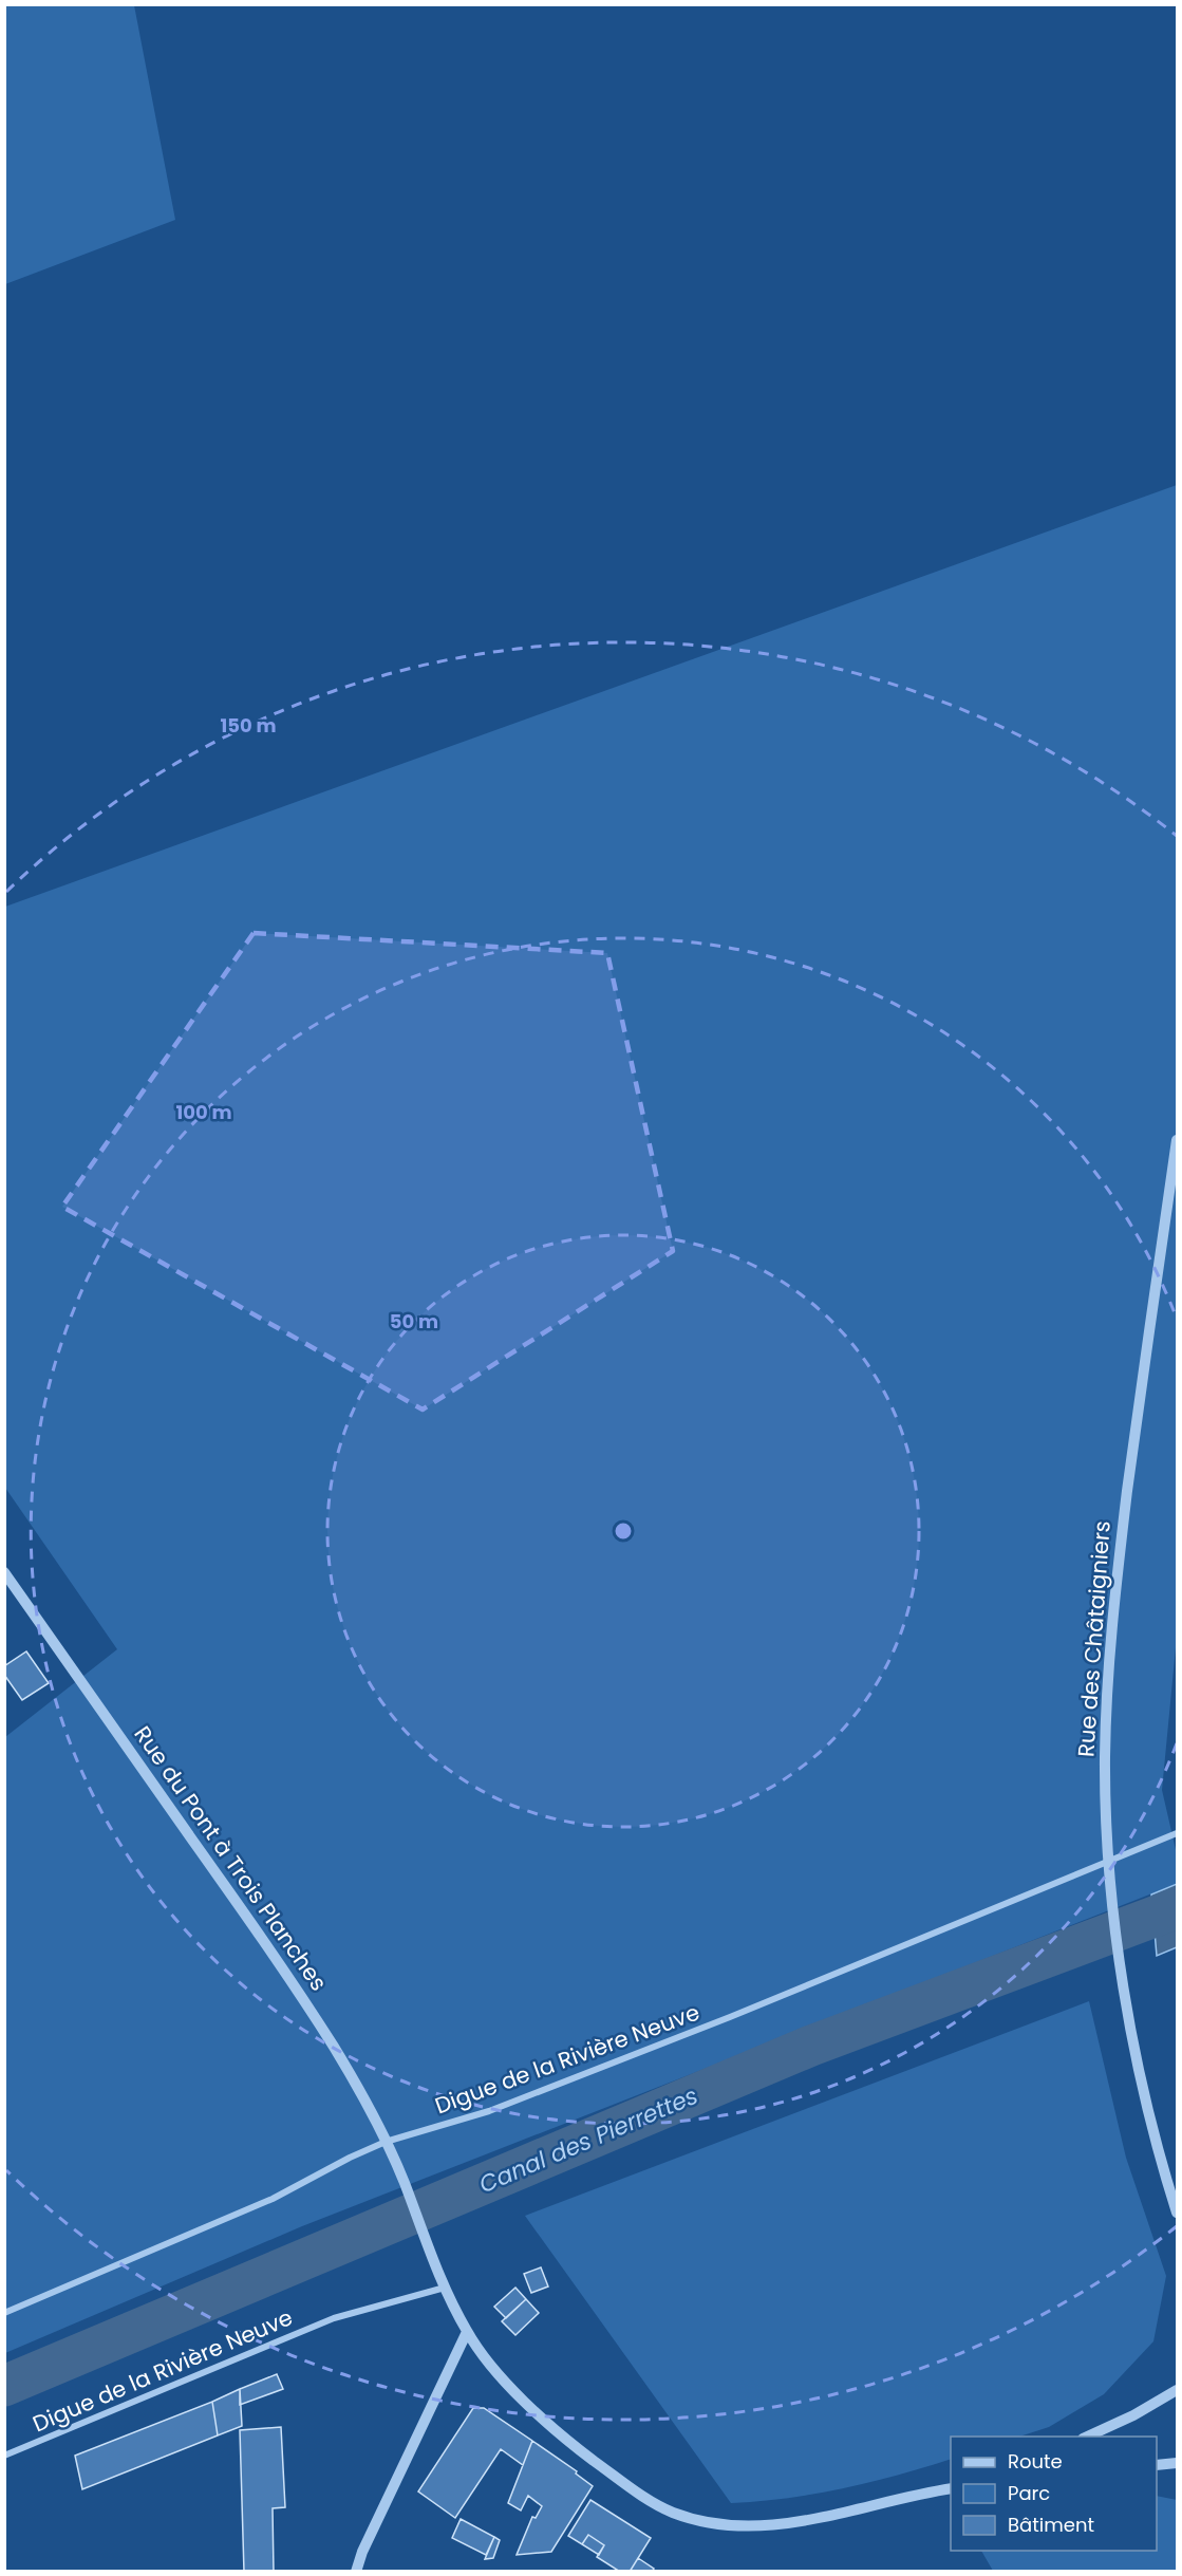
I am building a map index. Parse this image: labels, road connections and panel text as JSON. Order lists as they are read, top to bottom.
{
  "streets": {
    "street": ["Rue des Châtaigniers", "Rue du Pont à Trois Planches", "Digue de la Rivière Neuve"]
  },
  "crossings": [
    ["Rue des Châtaigniers", "Digue de la Rivière Neuve"],
    ["Rue du Pont à Trois Planches", "Digue de la Rivière Neuve"]
  ],
  "water": ["Canal des Pierrettes"],
  "legend": ["Route", "Parc", "Bâtiment"],
  "rings": ["150 m", "100 m", "50 m"]
}
